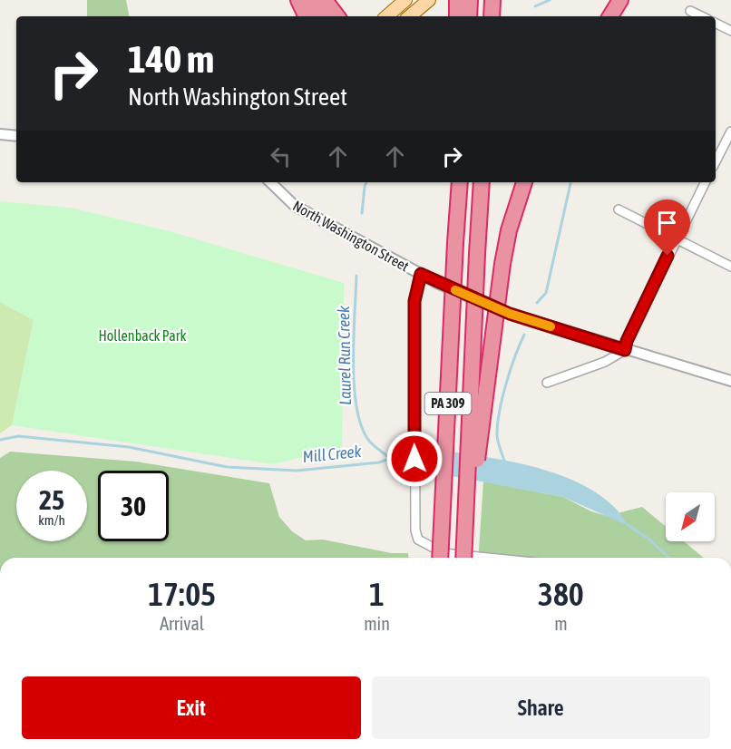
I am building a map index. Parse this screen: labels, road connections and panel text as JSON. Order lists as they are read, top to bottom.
{
  "streets": {
    "highway": ["PA 309"],
    "street": ["North Washington Street"]
  },
  "water": ["Laurel Run Creek", "Mill Creek"],
  "parks": ["Hollenback Park"],
  "north": "bottom left",
  "page": {
    "turn": ["140 m", "North Washington Street"],
    "speed": "25 km/h",
    "limit": "30",
    "eta": [
      "17:05",
      "Arrival",
      "1",
      "min",
      "380",
      "m"
    ],
    "buttons": ["Exit", "Share"]
  }
}
